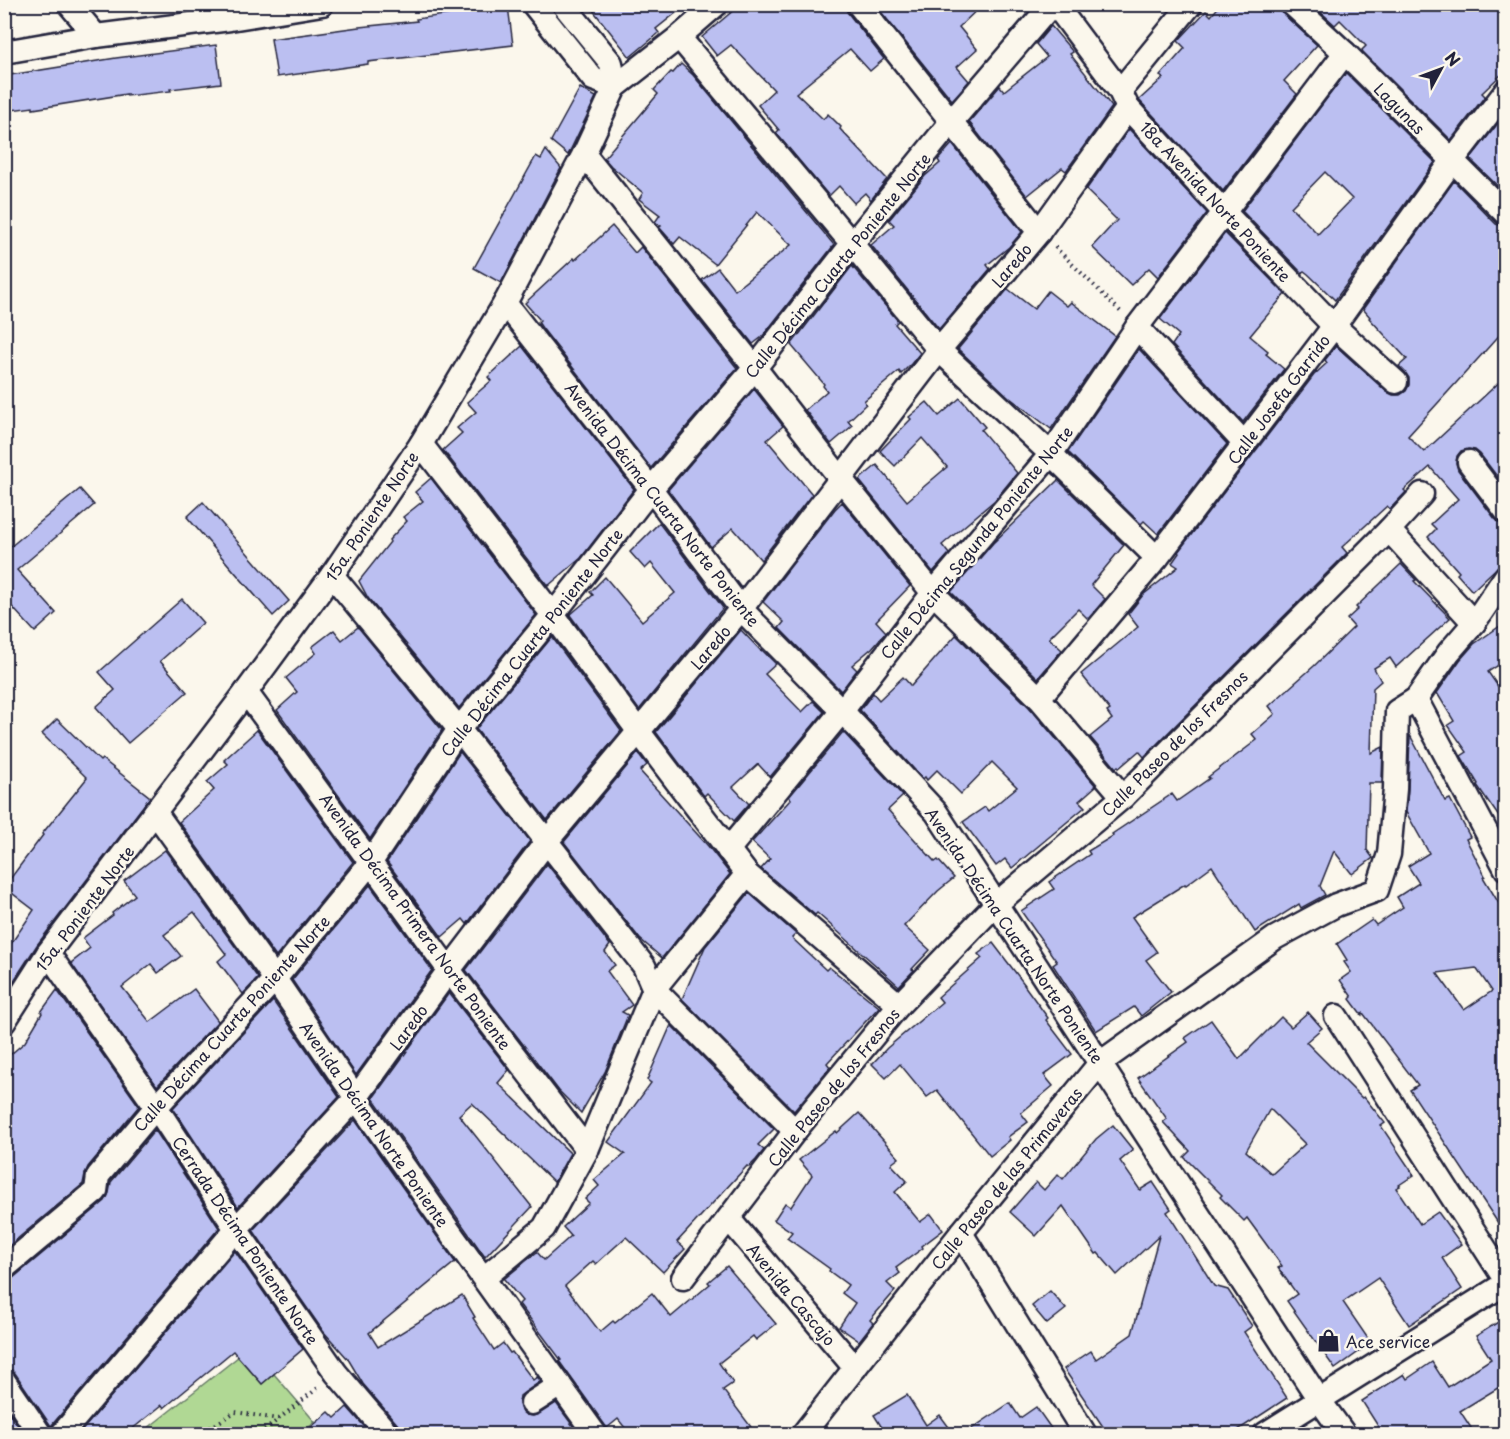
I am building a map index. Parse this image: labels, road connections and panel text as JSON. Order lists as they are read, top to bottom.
{
  "streets": {
    "street": [
      "Lagunas",
      "18a Avenida Norte Poniente",
      "Calle Décima Cuarta Poniente Norte",
      "Laredo",
      "Calle Josefa Garrido",
      "Avenida Décima Cuarta Norte Poniente",
      "15a. Poniente Norte",
      "Calle Décima Segunda Poniente Norte",
      "Calle Paseo de los Fresnos",
      "Avenida Décima Primera Norte Poniente",
      "Avenida Décima Norte Poniente",
      "Calle Paseo de las Primaveras",
      "Cerrada Décima Poniente Norte",
      "Avenida Cascajo"
    ]
  },
  "crossings": [
    ["Lagunas", "Calle Josefa Garrido"],
    ["Lagunas", "Calle Décima Segunda Poniente Norte"],
    ["18a Avenida Norte Poniente", "Calle Décima Cuarta Poniente Norte"],
    ["18a Avenida Norte Poniente", "Laredo"],
    ["18a Avenida Norte Poniente", "Calle Josefa Garrido"],
    ["18a Avenida Norte Poniente", "Calle Décima Segunda Poniente Norte"],
    ["Calle Décima Cuarta Poniente Norte", "Avenida Décima Cuarta Norte Poniente"],
    ["Calle Décima Cuarta Poniente Norte", "Avenida Décima Primera Norte Poniente"],
    ["Calle Décima Cuarta Poniente Norte", "Avenida Décima Norte Poniente"],
    ["Calle Décima Cuarta Poniente Norte", "Cerrada Décima Poniente Norte"],
    ["Laredo", "Avenida Décima Cuarta Norte Poniente"],
    ["Laredo", "Avenida Décima Primera Norte Poniente"],
    ["Laredo", "Avenida Décima Norte Poniente"],
    ["Laredo", "Cerrada Décima Poniente Norte"],
    ["Avenida Décima Cuarta Norte Poniente", "15a. Poniente Norte"],
    ["Avenida Décima Cuarta Norte Poniente", "Calle Décima Segunda Poniente Norte"],
    ["Avenida Décima Cuarta Norte Poniente", "Calle Paseo de los Fresnos"],
    ["Avenida Décima Cuarta Norte Poniente", "Calle Paseo de las Primaveras"],
    ["15a. Poniente Norte", "Avenida Décima Primera Norte Poniente"],
    ["15a. Poniente Norte", "Avenida Décima Norte Poniente"],
    ["15a. Poniente Norte", "Cerrada Décima Poniente Norte"],
    ["Calle Paseo de los Fresnos", "Avenida Cascajo"],
    ["Calle Paseo de las Primaveras", "Avenida Cascajo"]
  ],
  "places": {
    "shop": ["Ace service"]
  },
  "north": "top right"
}
